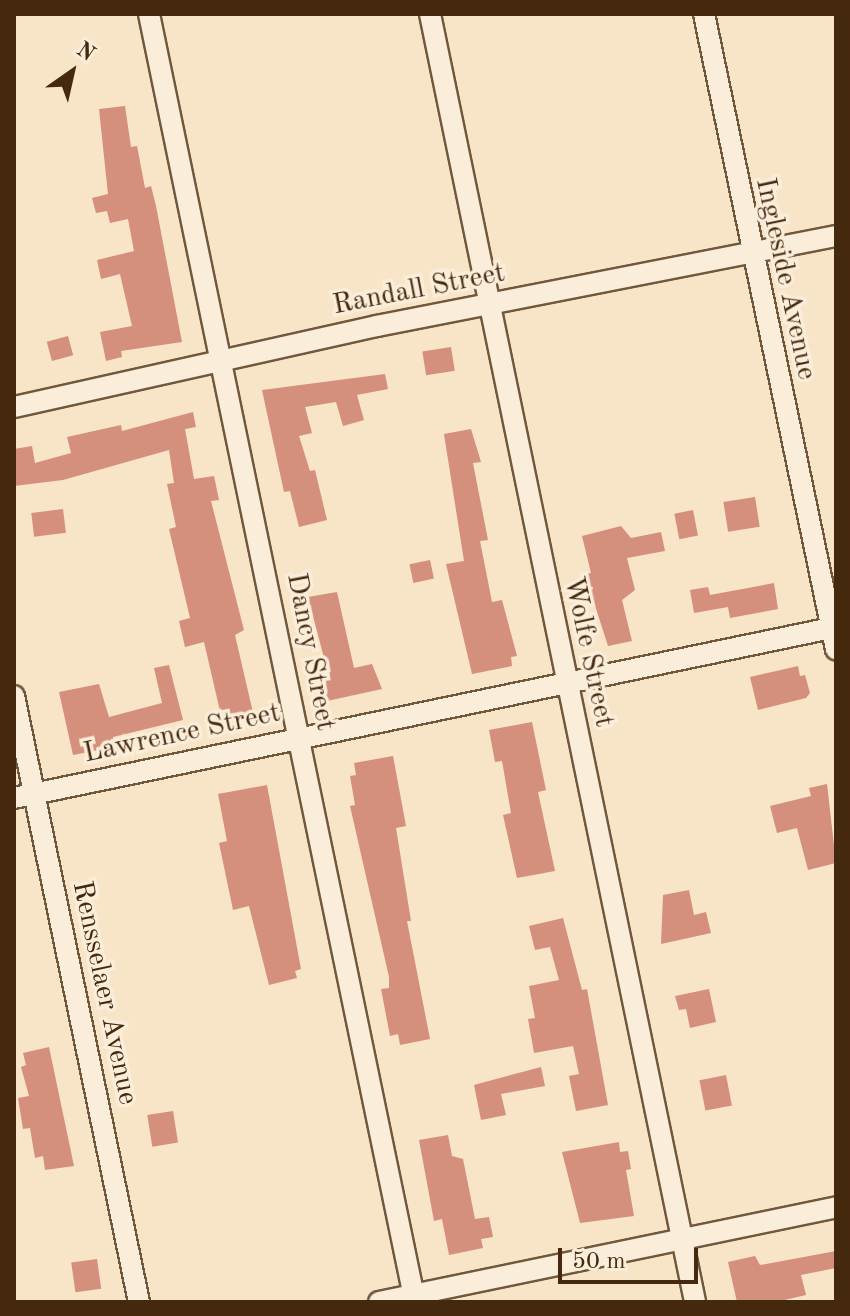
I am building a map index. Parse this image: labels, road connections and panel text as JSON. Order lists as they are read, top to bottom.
{
  "streets": {
    "street": [
      "Ingleside Avenue",
      "Randall Street",
      "Dancy Street",
      "Wolfe Street",
      "Lawrence Street",
      "Rensselaer Avenue"
    ]
  },
  "crossings": [
    ["Ingleside Avenue", "Randall Street"],
    ["Ingleside Avenue", "Lawrence Street"],
    ["Randall Street", "Dancy Street"],
    ["Randall Street", "Wolfe Street"],
    ["Dancy Street", "Lawrence Street"],
    ["Wolfe Street", "Lawrence Street"],
    ["Lawrence Street", "Rensselaer Avenue"]
  ],
  "scale_bar": "50 m",
  "north": "top right"
}
